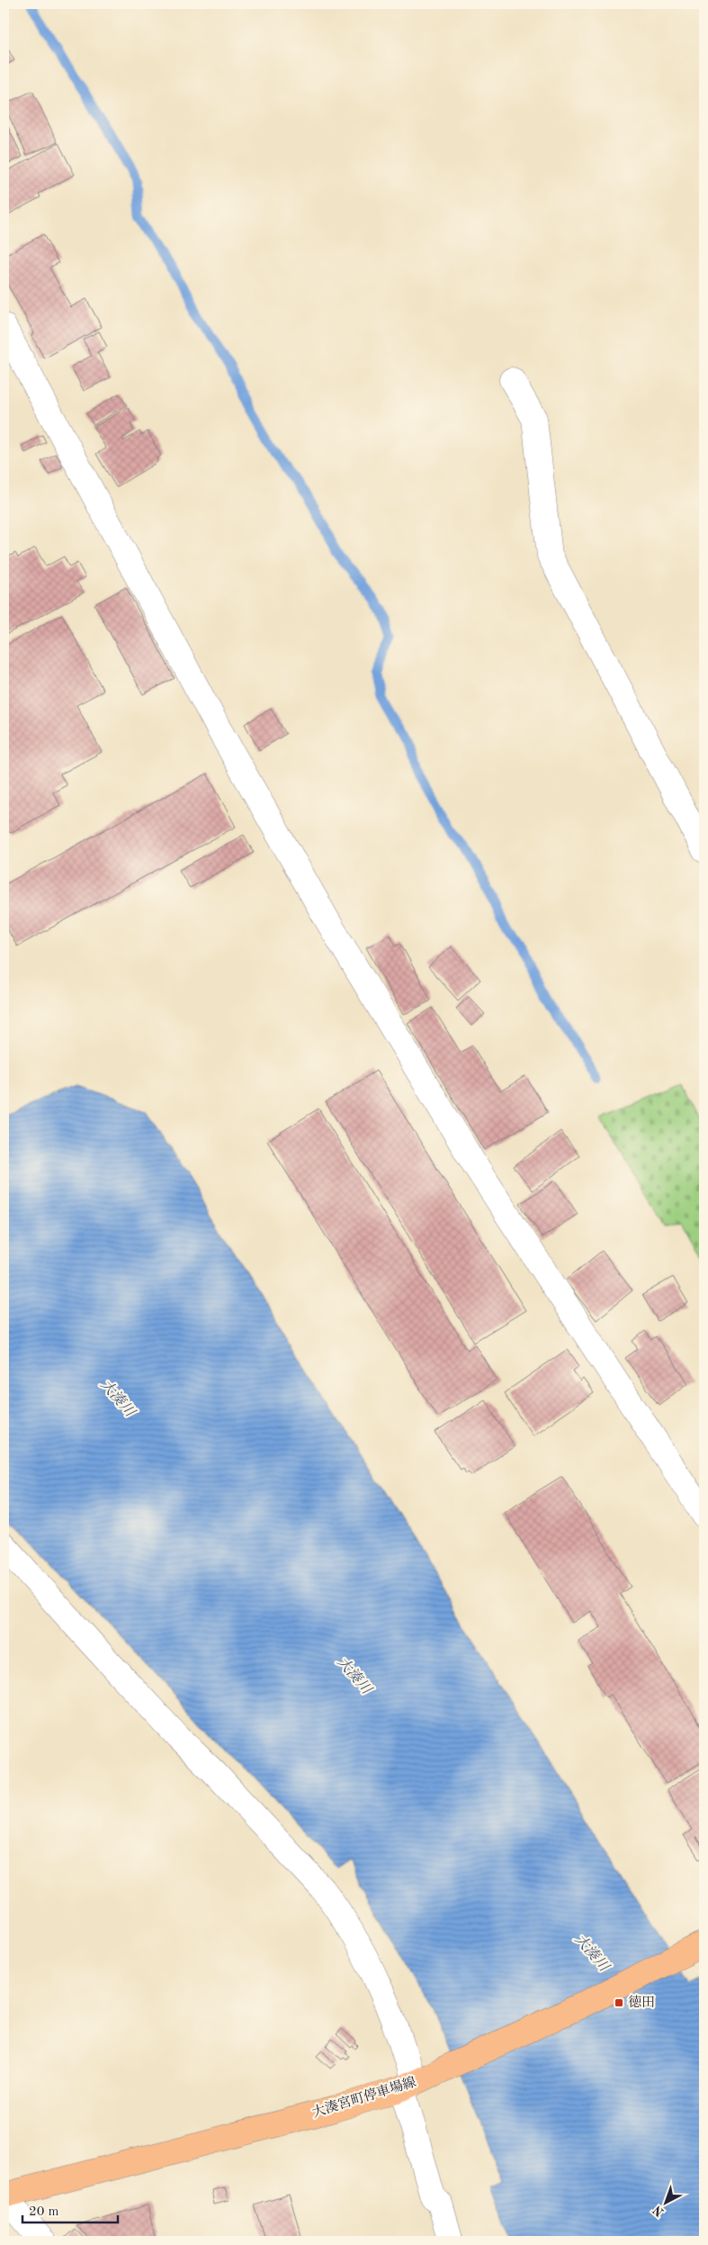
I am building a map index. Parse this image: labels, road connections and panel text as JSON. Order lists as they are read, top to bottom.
{
  "streets": {
    "main road": ["大湊宮町停車場線"]
  },
  "water": ["大湊川"],
  "places": {
    "transit": ["徳田"]
  },
  "scale_bar": "20 m",
  "north": "bottom left"
}
